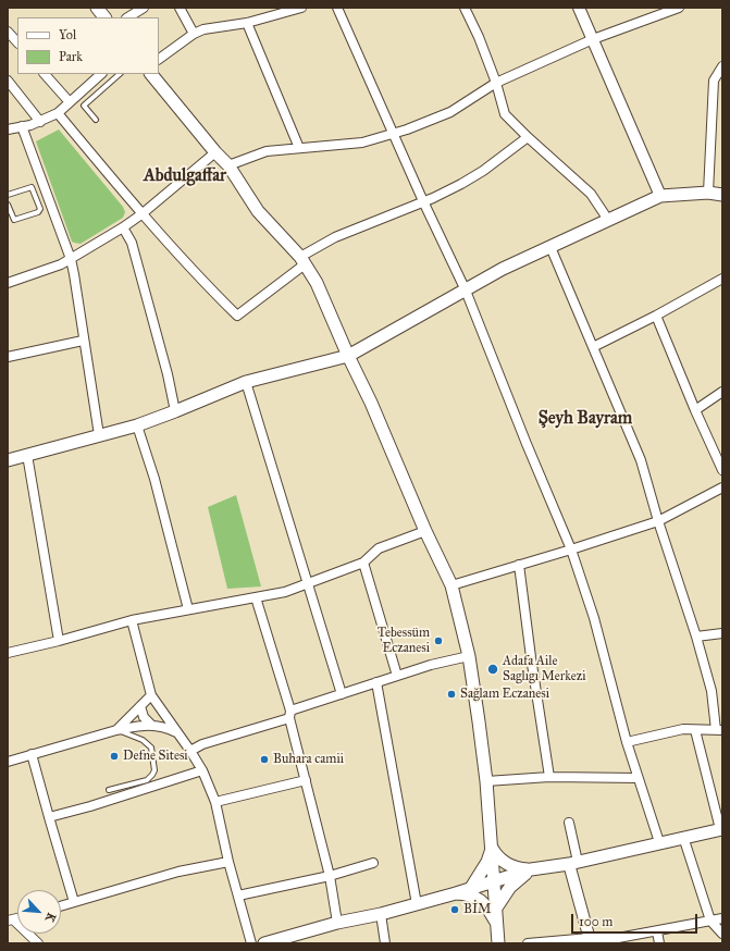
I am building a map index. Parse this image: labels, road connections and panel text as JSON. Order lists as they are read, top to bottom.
{
  "districts": ["Abdulgaffar", "Şeyh Bayram"],
  "places": [
    "Tebessüm Eczanesi",
    "Adafa Aile Saglıgı Merkezi",
    "Sağlam Eczanesi",
    "Defne Sitesi",
    "Buhara camii",
    "BİM"
  ],
  "legend": ["Yol", "Park"],
  "scale_bar": "100 m",
  "north": "bottom right"
}
